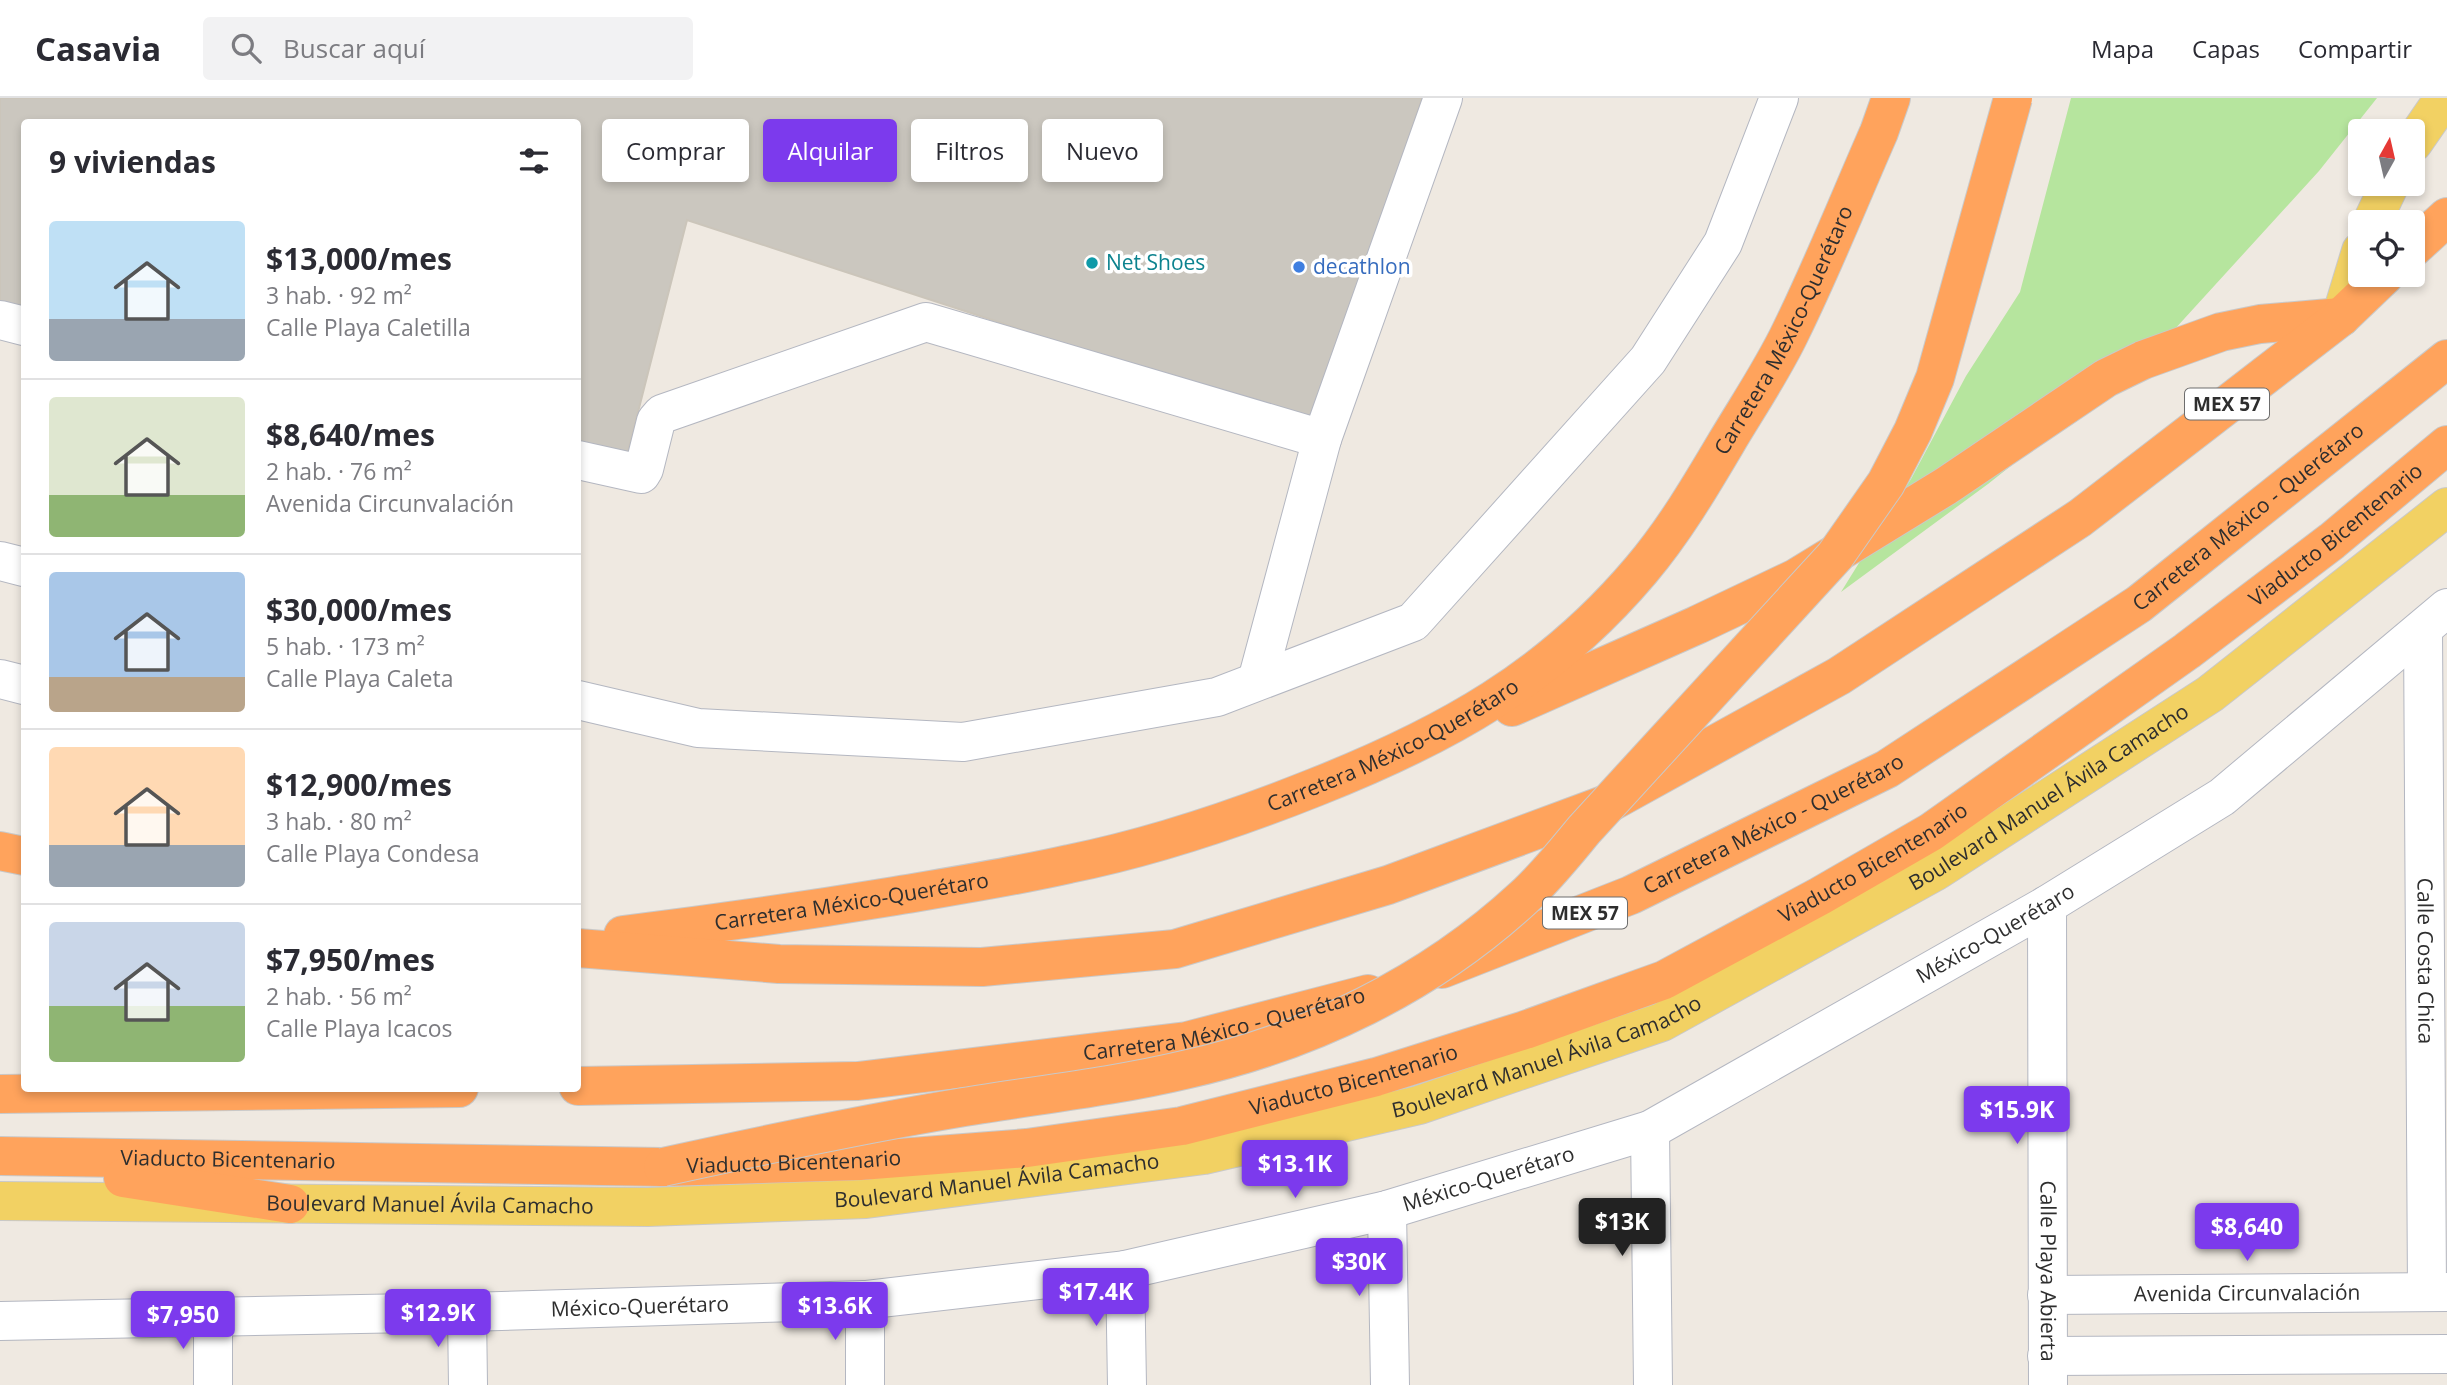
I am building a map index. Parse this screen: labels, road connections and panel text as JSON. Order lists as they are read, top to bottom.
{
  "streets": {
    "highway": [
      "Carretera México-Querétaro",
      "MEX 57",
      "Carretera México - Querétaro",
      "Viaducto Bicentenario"
    ],
    "main road": ["Boulevard Manuel Ávila Camacho"],
    "street": [
      "México-Querétaro",
      "Calle Costa Chica",
      "Calle Playa Abierta",
      "Avenida Circunvalación"
    ]
  },
  "crossings": [
    ["México-Querétaro", "Calle Costa Chica"],
    ["México-Querétaro", "Calle Playa Abierta"],
    ["Calle Costa Chica", "Avenida Circunvalación"],
    ["Calle Playa Abierta", "Avenida Circunvalación"]
  ],
  "places": ["Net Shoes", "decathlon"],
  "north": "top",
  "page": {
    "header": "Casavia",
    "search": "Buscar aquí",
    "nav": ["Mapa", "Capas", "Compartir"],
    "chip": [
      "Comprar",
      "Alquilar",
      "Filtros",
      "Nuevo"
    ],
    "heading": "9 viviendas",
    "list": [
      {
        "name": "$13,000/mes",
        "note": "3 hab. · 92 m² · Calle Playa Caletilla"
      },
      {
        "name": "$8,640/mes",
        "note": "2 hab. · 76 m² · Avenida Circunvalación"
      },
      {
        "name": "$30,000/mes",
        "note": "5 hab. · 173 m² · Calle Playa Caleta"
      },
      {
        "name": "$12,900/mes",
        "note": "3 hab. · 80 m² · Calle Playa Condesa"
      },
      {
        "name": "$7,950/mes",
        "note": "2 hab. · 56 m² · Calle Playa Icacos"
      }
    ],
    "price": [
      "$15.9K",
      "$13.1K",
      "$13K",
      "$8,640",
      "$30K",
      "$17.4K",
      "$13.6K",
      "$12.9K",
      "$7,950"
    ]
  }
}
